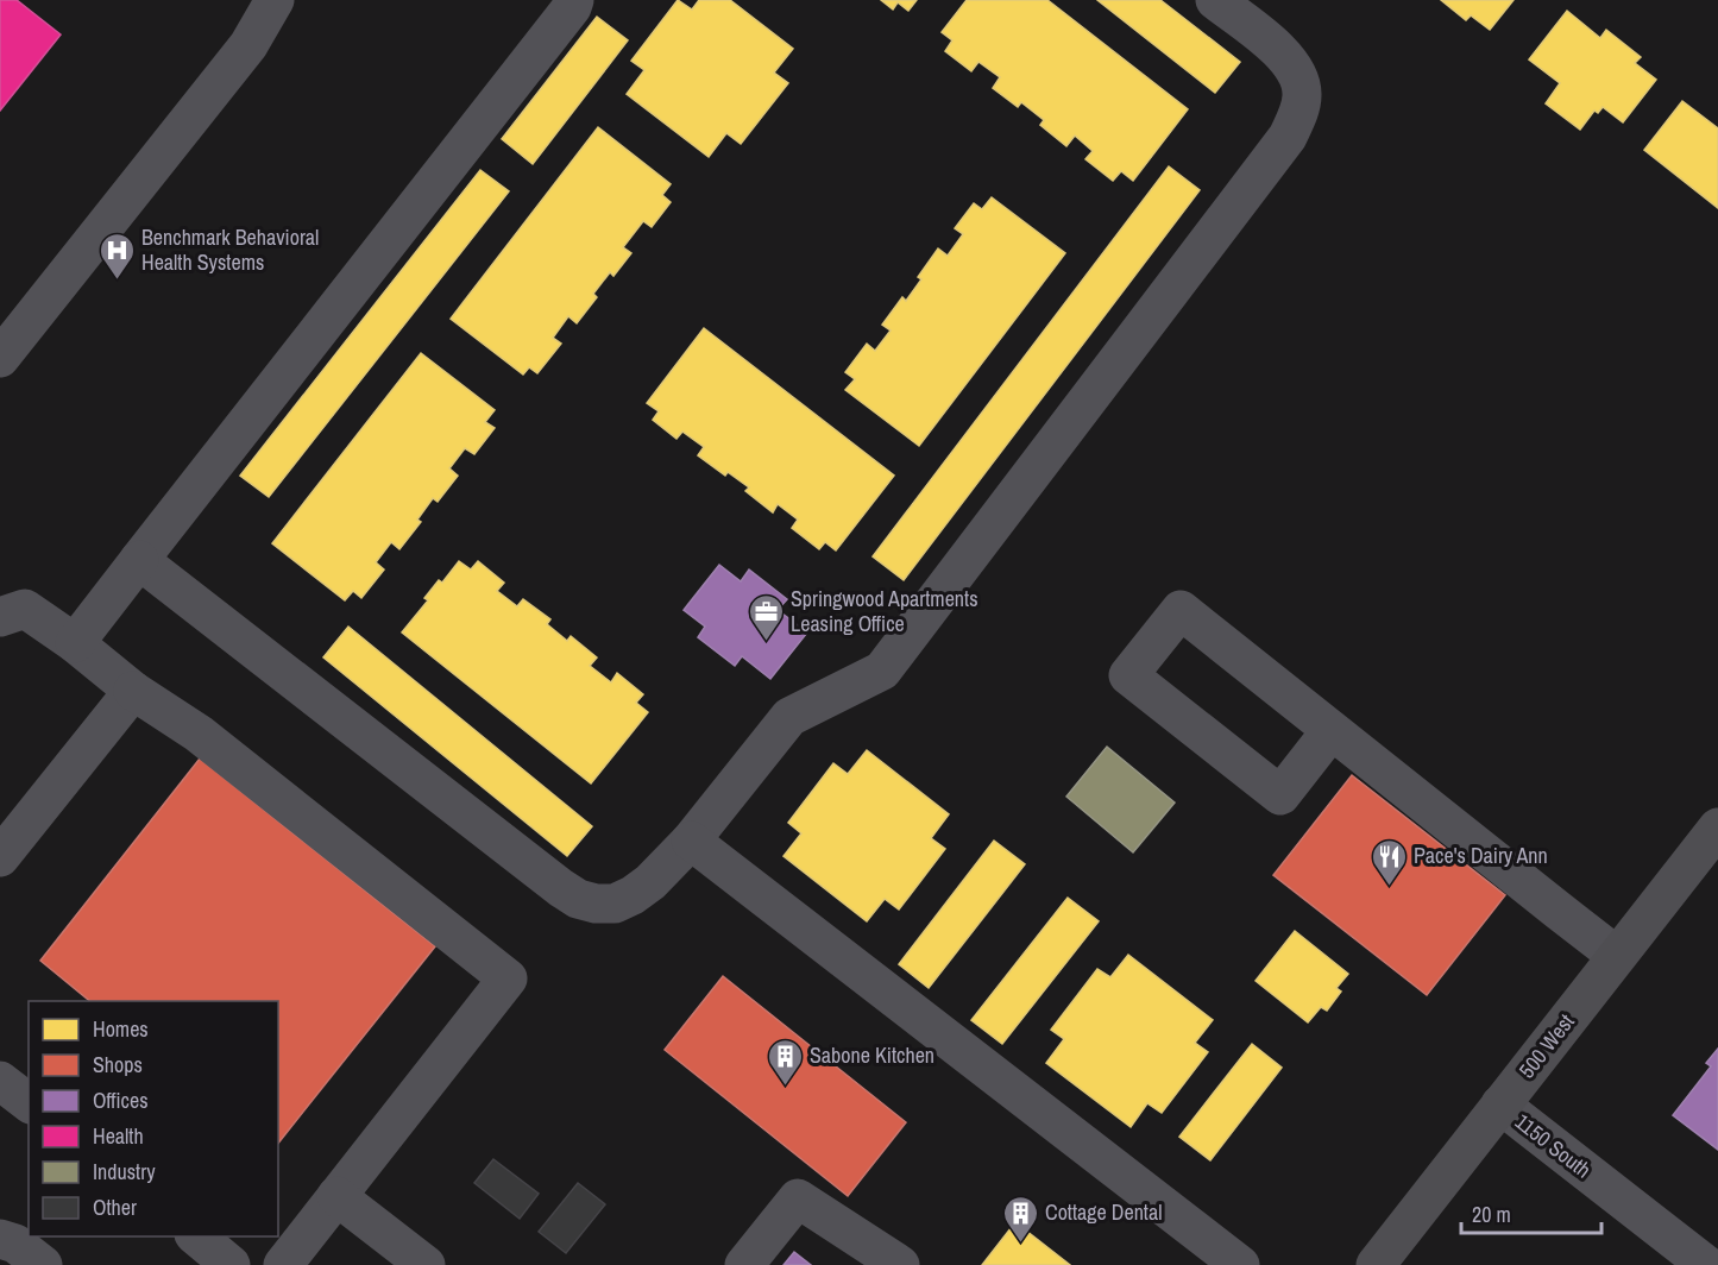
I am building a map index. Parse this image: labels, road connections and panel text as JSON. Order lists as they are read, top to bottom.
{
  "streets": {
    "main road": ["500 West"],
    "street": ["1150 South"]
  },
  "crossings": [
    ["500 West", "1150 South"]
  ],
  "places": {
    "hospital": ["Benchmark Behavioral Health Systems"],
    "office": ["Springwood Apartments Leasing Office"],
    "restaurant": ["Pace's Dairy Ann"],
    "building": ["Sabone Kitchen", "Cottage Dental"]
  },
  "legend": [
    "Homes",
    "Shops",
    "Offices",
    "Health",
    "Industry",
    "Other"
  ],
  "scale_bar": "20 m"
}
